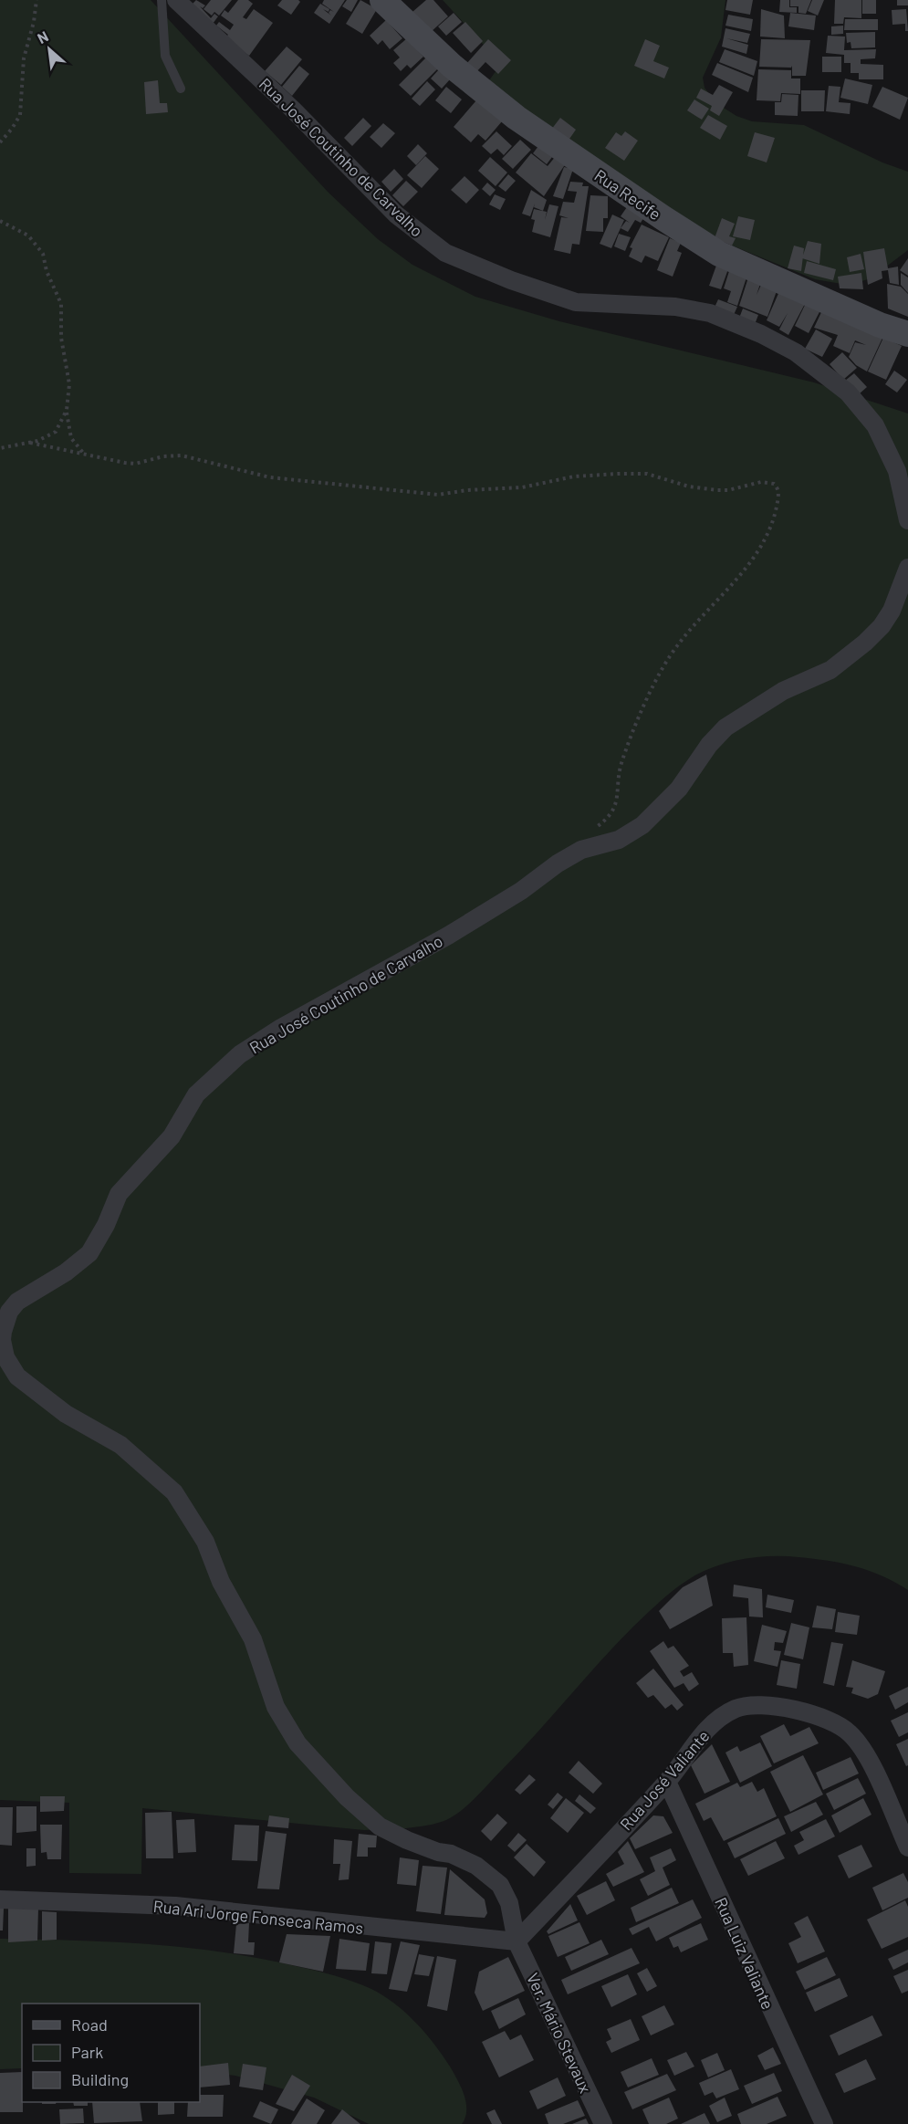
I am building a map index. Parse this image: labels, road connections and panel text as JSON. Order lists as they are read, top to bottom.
{
  "streets": {
    "street": [
      "Rua José Coutinho de Carvalho",
      "Rua Recife",
      "Rua José Valiante",
      "Rua Ari Jorge Fonseca Ramos",
      "Rua Luiz Valiante",
      "Ver. Mário Stevaux"
    ]
  },
  "crossings": [
    ["Rua José Coutinho de Carvalho", "Rua José Valiante"],
    ["Rua José Coutinho de Carvalho", "Rua Ari Jorge Fonseca Ramos"],
    ["Rua José Coutinho de Carvalho", "Ver. Mário Stevaux"],
    ["Rua José Valiante", "Rua Ari Jorge Fonseca Ramos"],
    ["Rua José Valiante", "Rua Luiz Valiante"],
    ["Rua José Valiante", "Ver. Mário Stevaux"],
    ["Rua Ari Jorge Fonseca Ramos", "Ver. Mário Stevaux"]
  ],
  "legend": ["Road", "Park", "Building"],
  "north": "top left"
}
